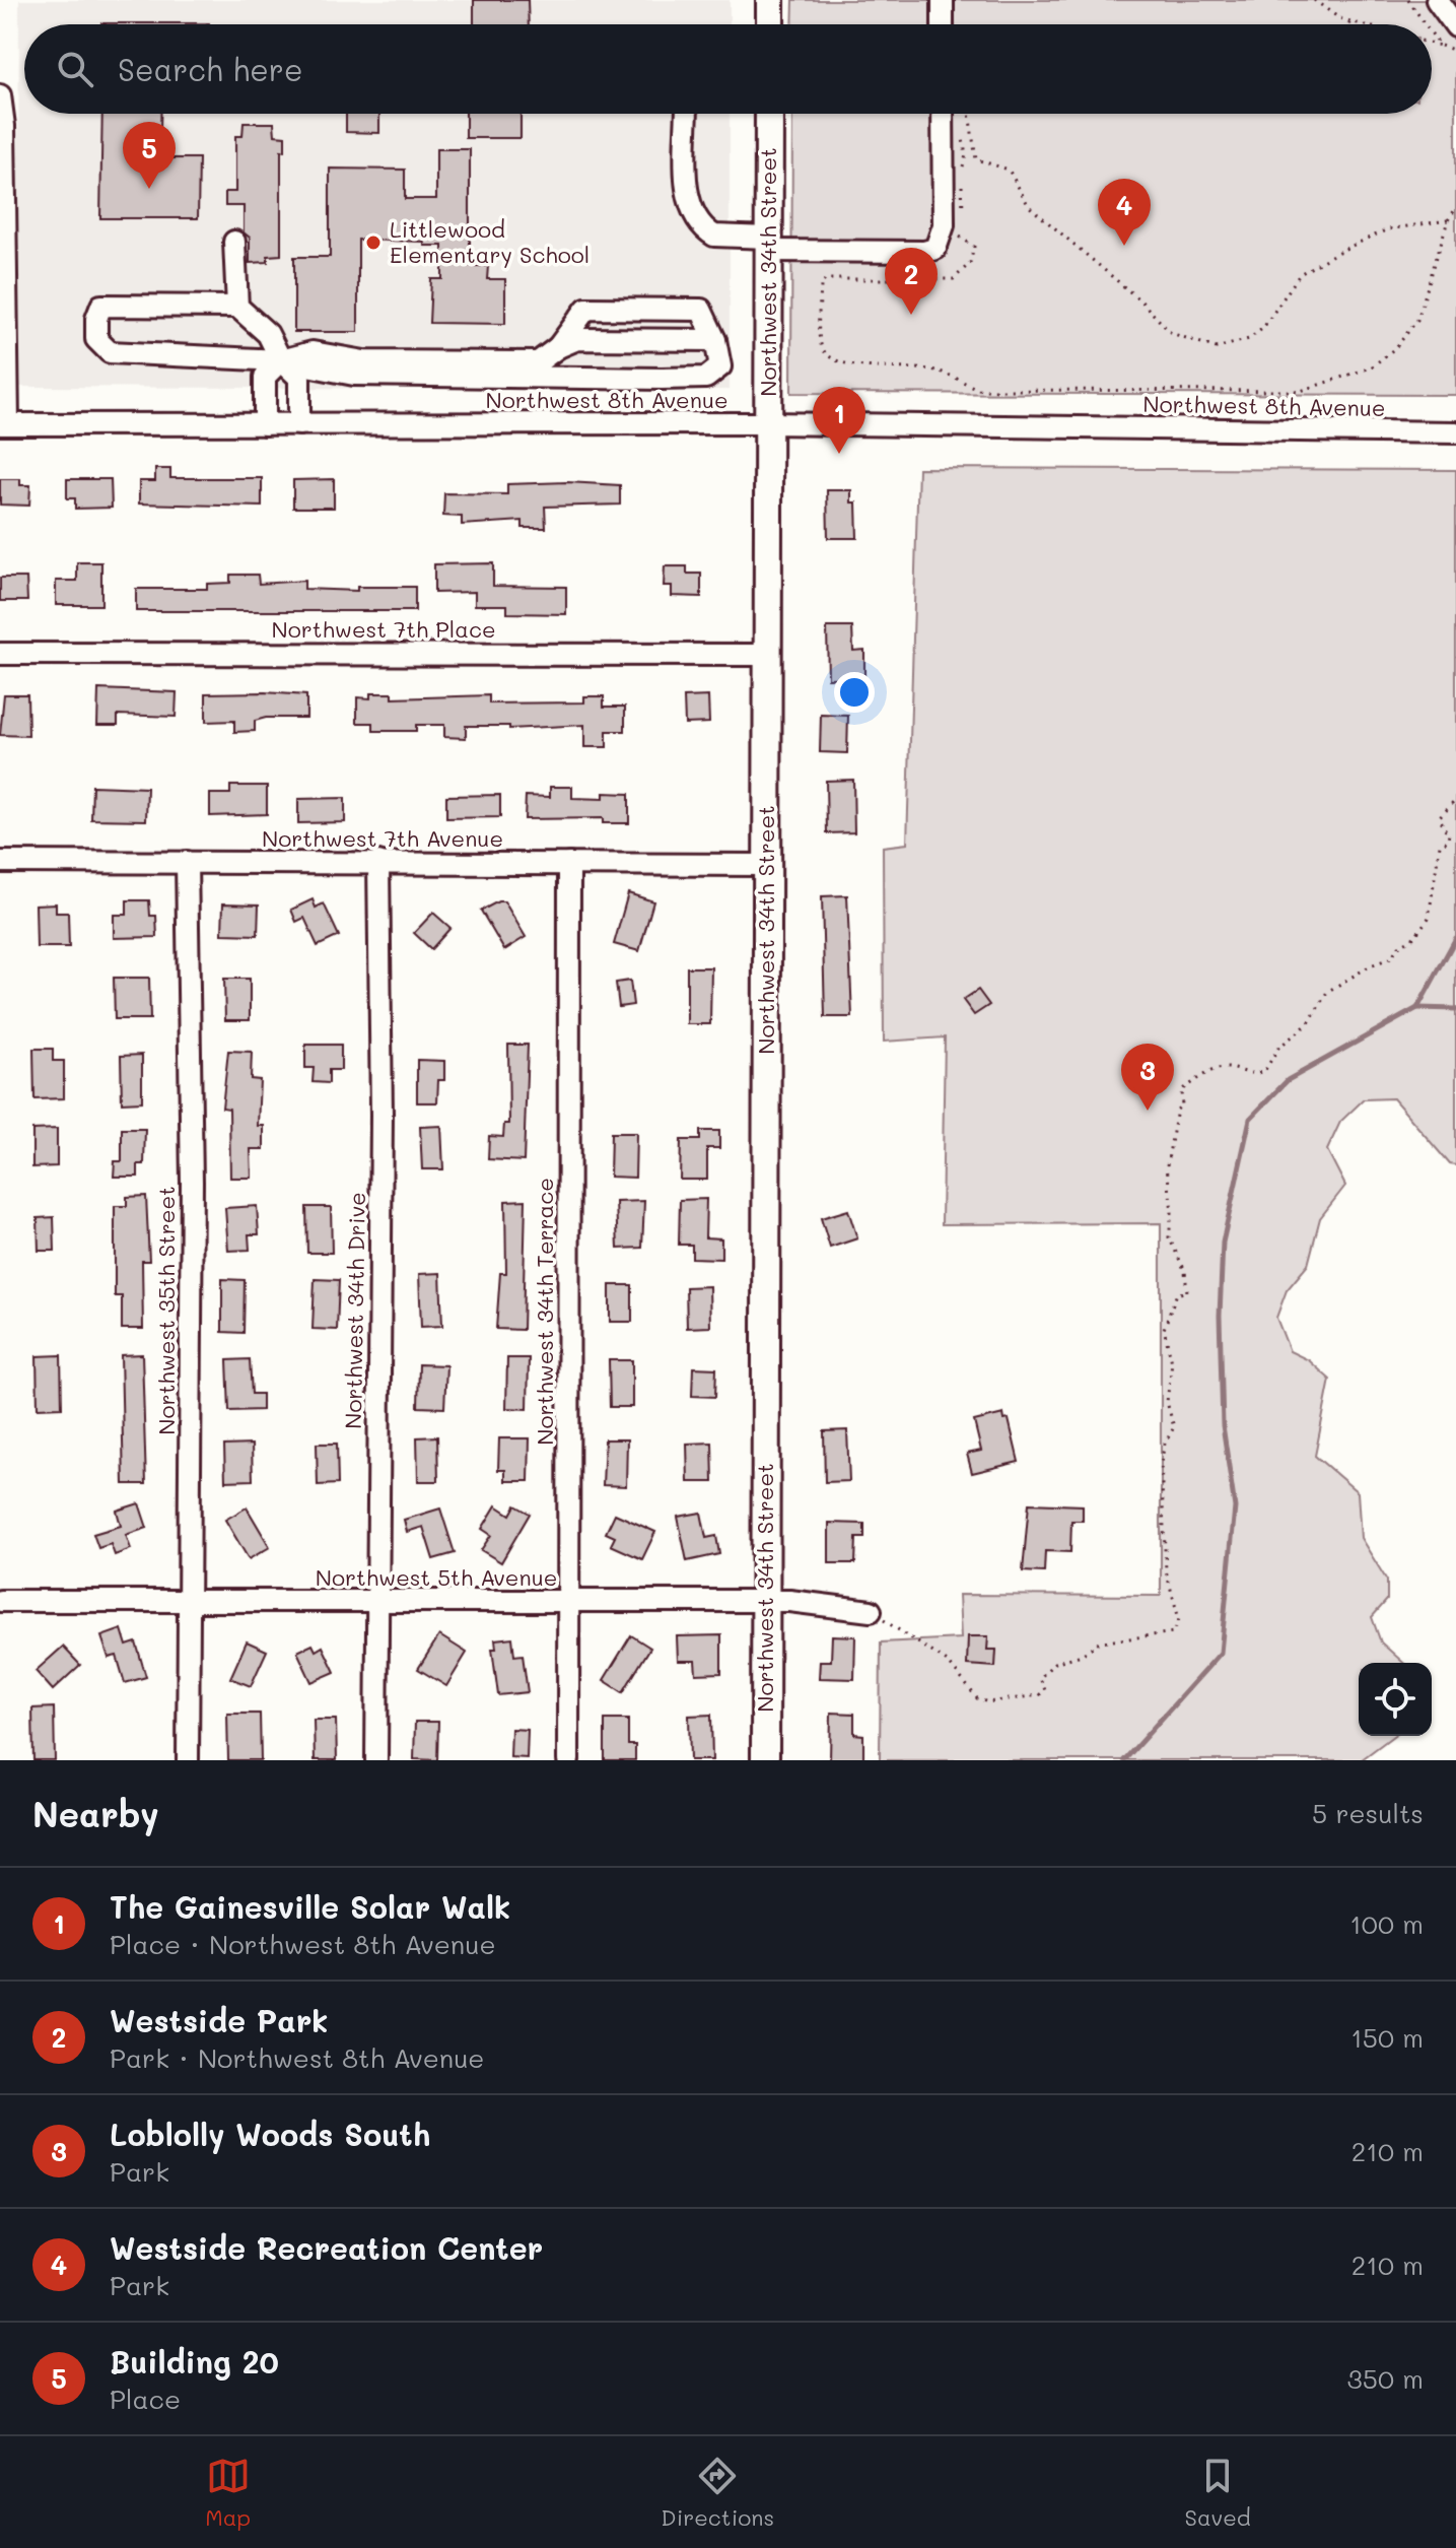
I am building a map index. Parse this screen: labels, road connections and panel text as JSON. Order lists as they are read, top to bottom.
{
  "streets": {
    "main road": ["Northwest 34th Street"],
    "street": [
      "Northwest 8th Avenue",
      "Northwest 7th Place",
      "Northwest 7th Avenue",
      "Northwest 35th Street",
      "Northwest 34th Drive",
      "Northwest 34th Terrace",
      "Northwest 5th Avenue"
    ]
  },
  "crossings": [
    ["Northwest 34th Street", "Northwest 8th Avenue"],
    ["Northwest 34th Street", "Northwest 7th Place"],
    ["Northwest 34th Street", "Northwest 7th Avenue"],
    ["Northwest 34th Street", "Northwest 5th Avenue"],
    ["Northwest 7th Avenue", "Northwest 35th Street"],
    ["Northwest 7th Avenue", "Northwest 34th Drive"],
    ["Northwest 7th Avenue", "Northwest 34th Terrace"],
    ["Northwest 35th Street", "Northwest 5th Avenue"],
    ["Northwest 34th Drive", "Northwest 5th Avenue"],
    ["Northwest 34th Terrace", "Northwest 5th Avenue"]
  ],
  "places": ["Littlewood Elementary School"],
  "page": {
    "search": "Search here",
    "pins": [
      "5",
      "4",
      "2",
      "1",
      "3"
    ],
    "heading": ["Nearby", "5 results"],
    "list": [
      {
        "mark": "1",
        "name": "The Gainesville Solar Walk",
        "note": "Place · Northwest 8th Avenue",
        "value": "100 m"
      },
      {
        "mark": "2",
        "name": "Westside Park",
        "note": "Park · Northwest 8th Avenue",
        "value": "150 m"
      },
      {
        "mark": "3",
        "name": "Loblolly Woods South",
        "note": "Park",
        "value": "210 m"
      },
      {
        "mark": "4",
        "name": "Westside Recreation Center",
        "note": "Park",
        "value": "210 m"
      },
      {
        "mark": "5",
        "name": "Building 20",
        "note": "Place",
        "value": "350 m"
      }
    ],
    "nav": ["Map", "Directions", "Saved"]
  }
}
